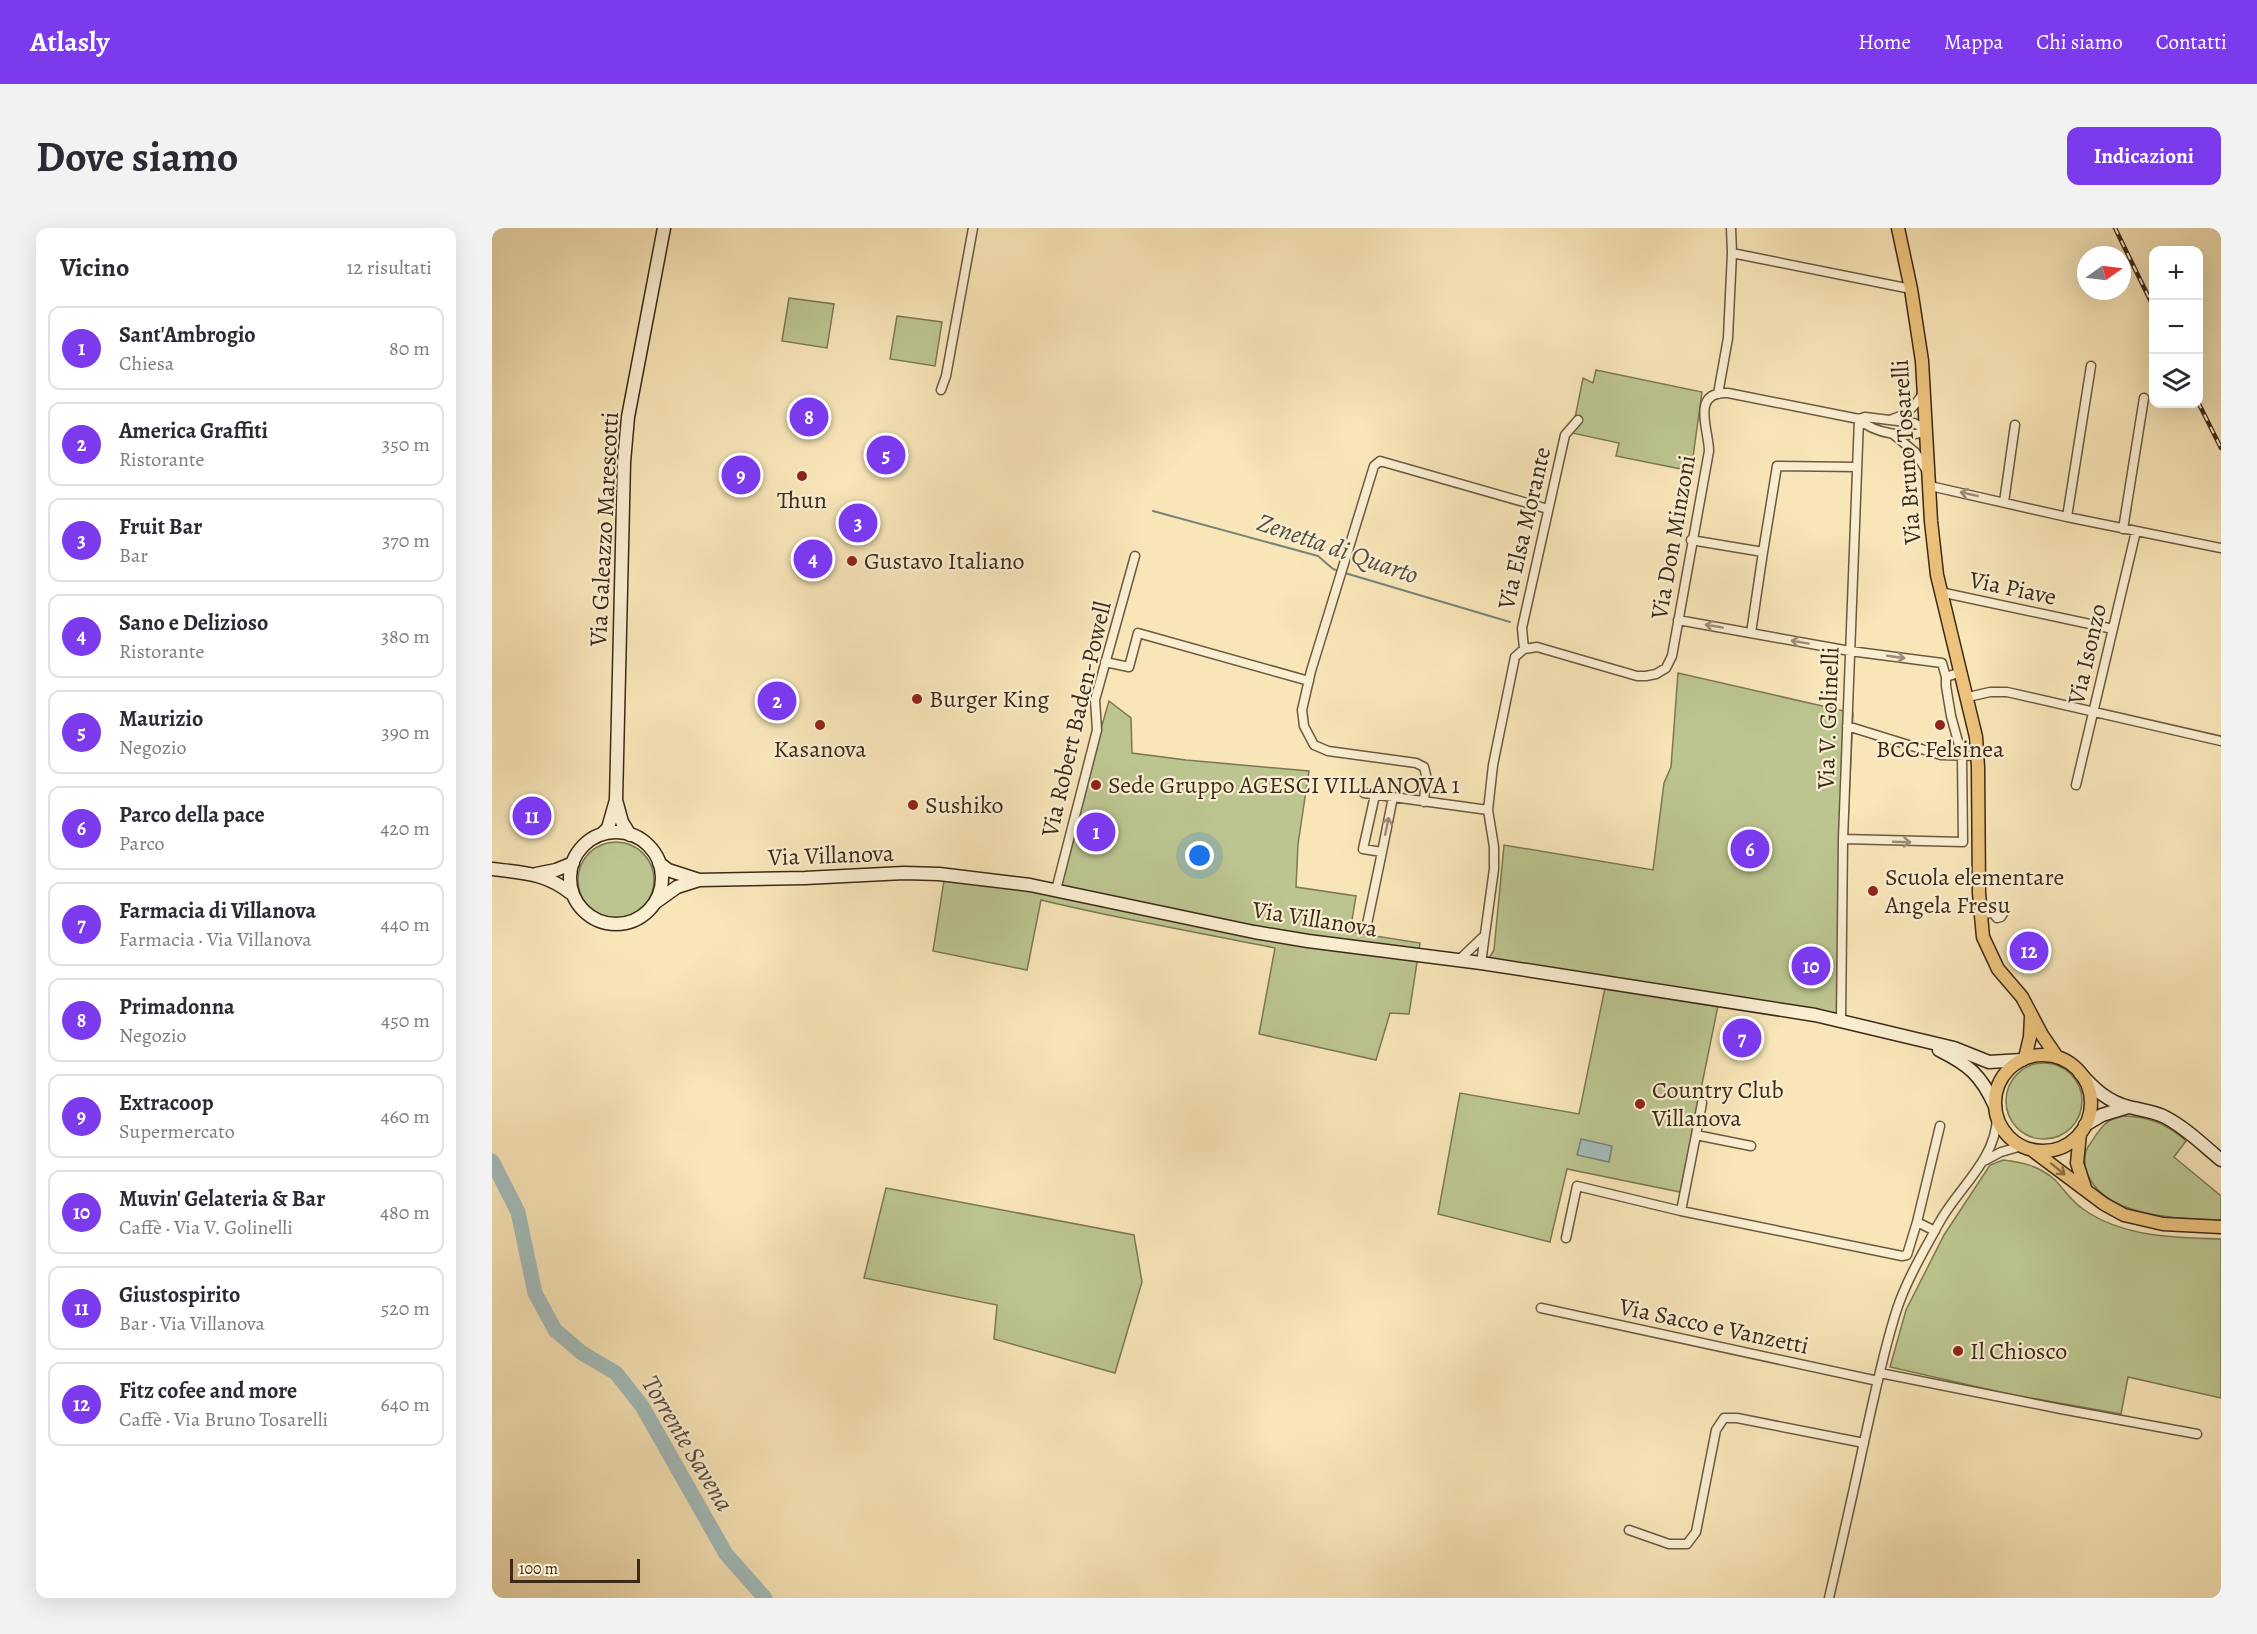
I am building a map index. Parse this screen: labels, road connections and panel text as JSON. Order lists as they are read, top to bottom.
{
  "streets": {
    "main road": ["Via Bruno Tosarelli", "Via Galeazzo Marescotti", "Via Villanova"],
    "street": [
      "Via Elsa Morante",
      "Via Don Minzoni",
      "Via Piave",
      "Via Isonzo",
      "Via V. Golinelli",
      "Via Robert Baden-Powell",
      "Via Sacco e Vanzetti"
    ]
  },
  "crossings": [
    ["Via Bruno Tosarelli", "Via Piave"],
    ["Via Bruno Tosarelli", "Via Villanova"],
    ["Via Elsa Morante", "Via Don Minzoni"],
    ["Via Galeazzo Marescotti", "Via Villanova"],
    ["Via Piave", "Via Isonzo"],
    ["Via V. Golinelli", "Via Villanova"],
    ["Via Robert Baden-Powell", "Via Villanova"]
  ],
  "water": ["Zenetta di Quarto", "Torrente Savena"],
  "places": [
    "Thun",
    "Gustavo Italiano",
    "Burger King",
    "Kasanova",
    "BCC Felsinea",
    "Sede Gruppo AGESCI VILLANOVA 1",
    "Sushiko",
    "Scuola elementare Angela Fresu",
    "Country Club Villanova",
    "Il Chiosco"
  ],
  "scale_bar": "100 m",
  "north": "right",
  "page": {
    "header": "Atlasly",
    "nav": [
      "Home",
      "Mappa",
      "Chi siamo",
      "Contatti"
    ],
    "buttons": "Indicazioni",
    "title": "Dove siamo",
    "heading": ["Vicino", "12 risultati"],
    "map_buttons": ["+", "−"],
    "list": [
      {
        "mark": "1",
        "name": "Sant'Ambrogio",
        "note": "Chiesa",
        "value": "80 m"
      },
      {
        "mark": "2",
        "name": "America Graffiti",
        "note": "Ristorante",
        "value": "350 m"
      },
      {
        "mark": "3",
        "name": "Fruit Bar",
        "note": "Bar",
        "value": "370 m"
      },
      {
        "mark": "4",
        "name": "Sano e Delizioso",
        "note": "Ristorante",
        "value": "380 m"
      },
      {
        "mark": "5",
        "name": "Maurizio",
        "note": "Negozio",
        "value": "390 m"
      },
      {
        "mark": "6",
        "name": "Parco della pace",
        "note": "Parco",
        "value": "420 m"
      },
      {
        "mark": "7",
        "name": "Farmacia di Villanova",
        "note": "Farmacia · Via Villanova",
        "value": "440 m"
      },
      {
        "mark": "8",
        "name": "Primadonna",
        "note": "Negozio",
        "value": "450 m"
      },
      {
        "mark": "9",
        "name": "Extracoop",
        "note": "Supermercato",
        "value": "460 m"
      },
      {
        "mark": "10",
        "name": "Muvin' Gelateria & Bar",
        "note": "Caffè · Via V. Golinelli",
        "value": "480 m"
      },
      {
        "mark": "11",
        "name": "Giustospirito",
        "note": "Bar · Via Villanova",
        "value": "520 m"
      },
      {
        "mark": "12",
        "name": "Fitz cofee and more",
        "note": "Caffè · Via Bruno Tosarelli",
        "value": "640 m"
      }
    ],
    "pins": [
      "8",
      "5",
      "9",
      "3",
      "4",
      "2",
      "11",
      "1",
      "6",
      "12",
      "10",
      "7"
    ],
    "scale": "100 m"
  }
}
